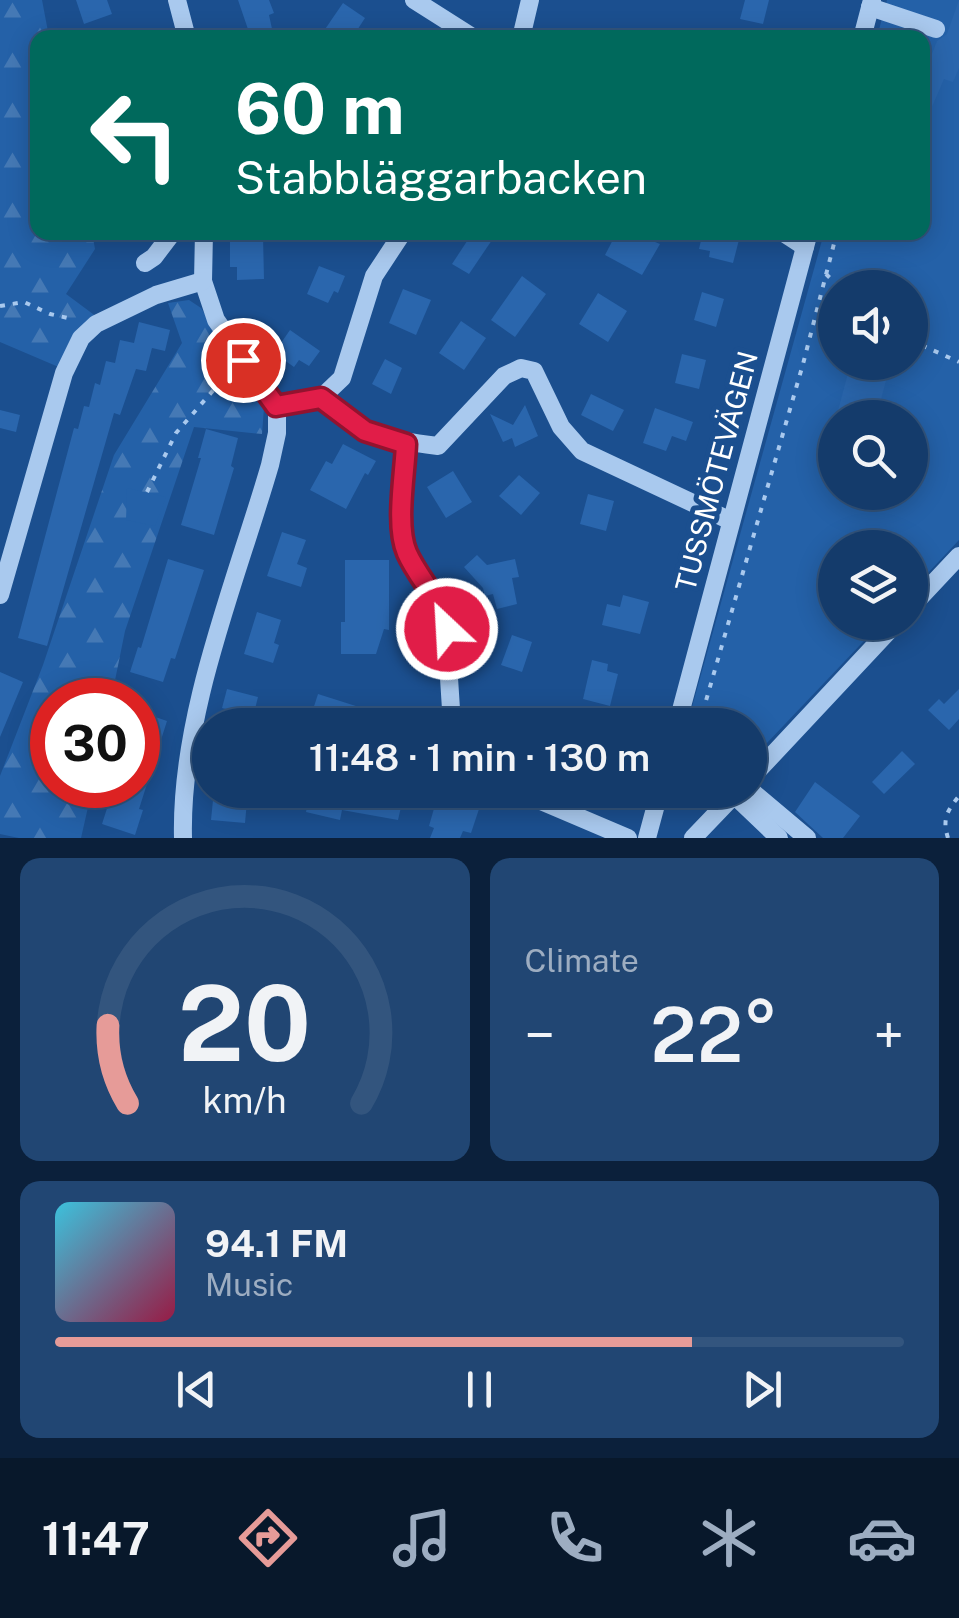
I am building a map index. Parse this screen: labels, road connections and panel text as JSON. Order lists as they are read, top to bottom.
{
  "streets": {
    "street": ["TUSSMÖTEVÄGEN"]
  },
  "page": {
    "turn": ["60 m", "Stabbläggarbacken"],
    "limit": "30",
    "trip": "11:48 · 1 min · 130 m",
    "tile": "Climate",
    "heat": ["−", "22°", "+"],
    "song": ["94.1 FM", "Music"],
    "tabs": "11:47",
    "gauge": ["20", "km/h"]
  }
}
